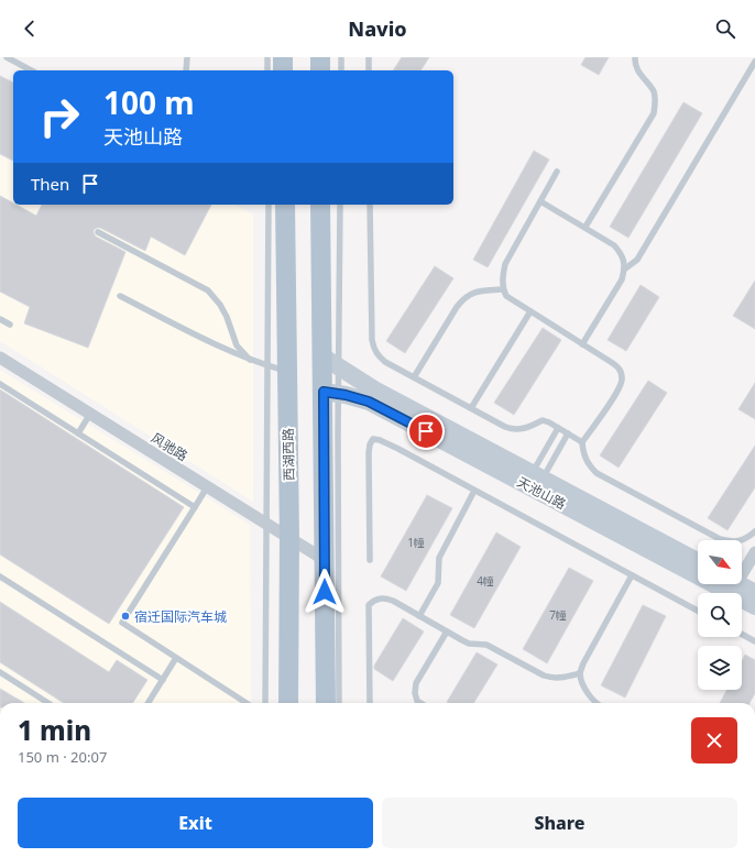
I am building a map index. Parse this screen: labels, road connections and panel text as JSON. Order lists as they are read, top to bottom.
{
  "streets": {
    "main road": ["西湖西路"],
    "street": ["风驰路", "天池山路"]
  },
  "crossings": [
    ["风驰路", "西湖西路"]
  ],
  "places": ["宿迁国际汽车城"],
  "house_numbers": ["1幢", "4幢", "7幢"],
  "north": "bottom right",
  "page": {
    "header": "Navio",
    "turn": ["100 m", "天池山路"],
    "then": "Then",
    "heading": ["1 min", "150 m · 20:07"],
    "buttons": ["Exit", "Share"]
  }
}
